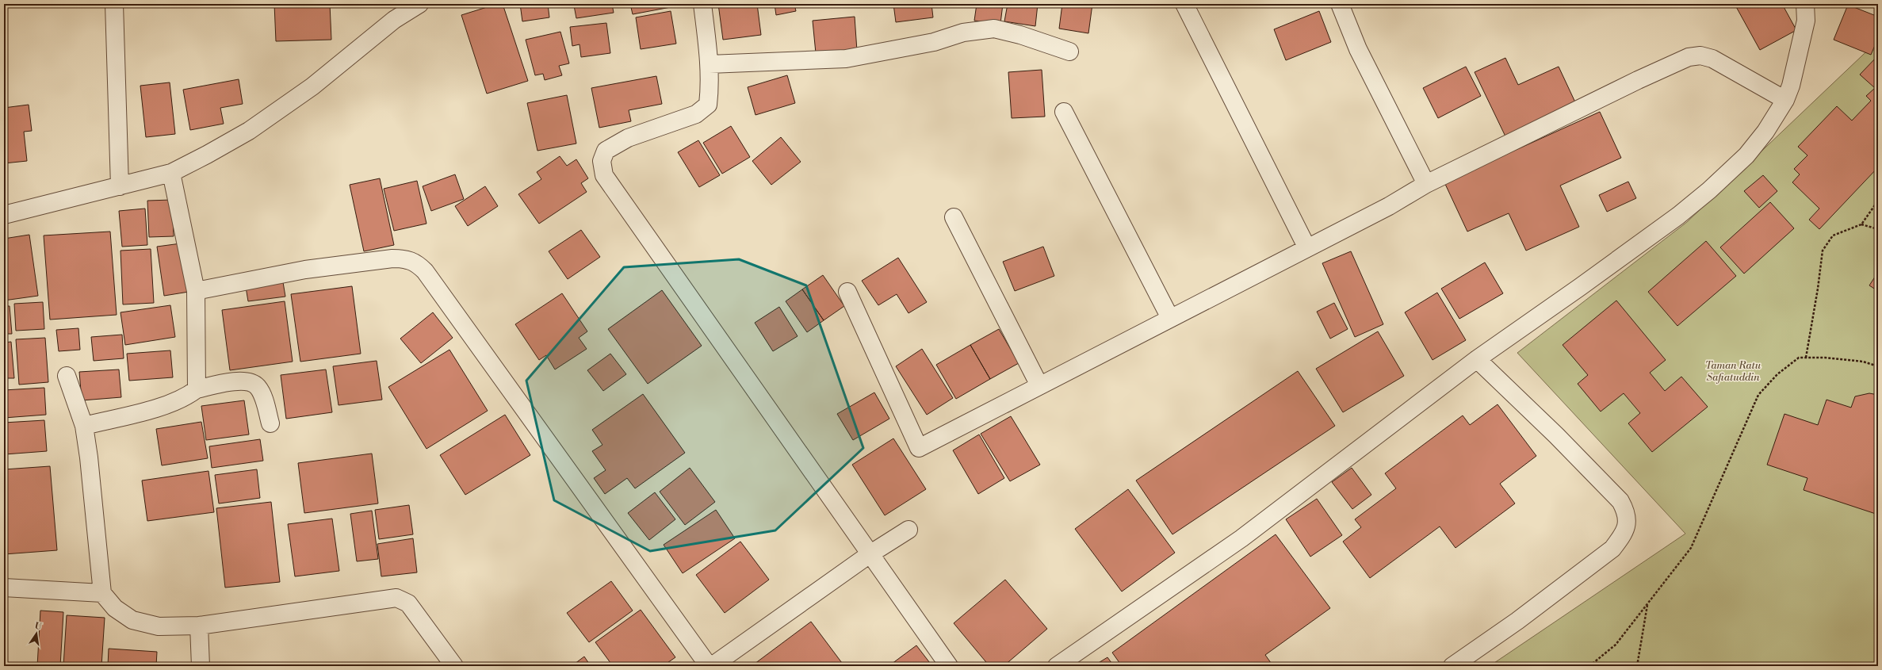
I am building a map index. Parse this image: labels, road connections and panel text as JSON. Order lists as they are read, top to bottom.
{
  "parks": ["Taman Ratu Safiatuddin"],
  "north": "top"
}
